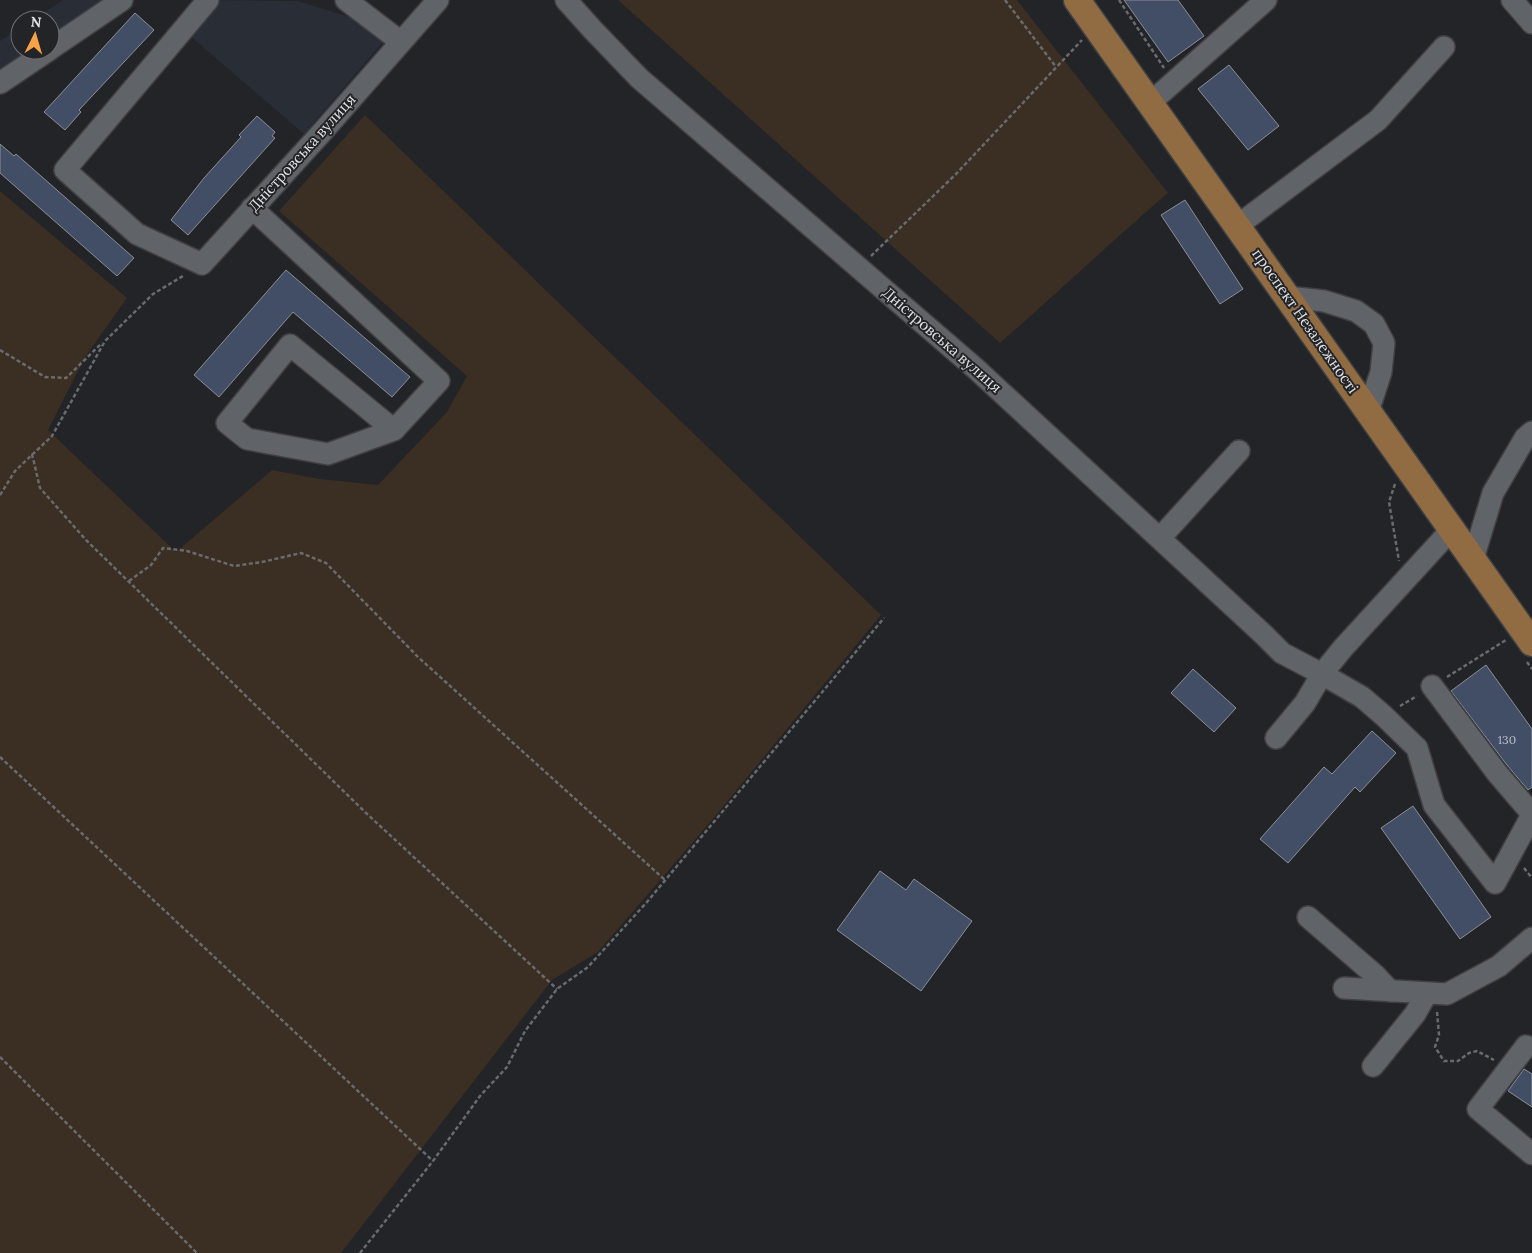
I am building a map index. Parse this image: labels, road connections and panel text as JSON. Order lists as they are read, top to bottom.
{
  "streets": {
    "main road": ["проспект Незалежності"],
    "street": ["Дністровська вулиця"]
  },
  "house_numbers": ["130"],
  "north": "top"
}
